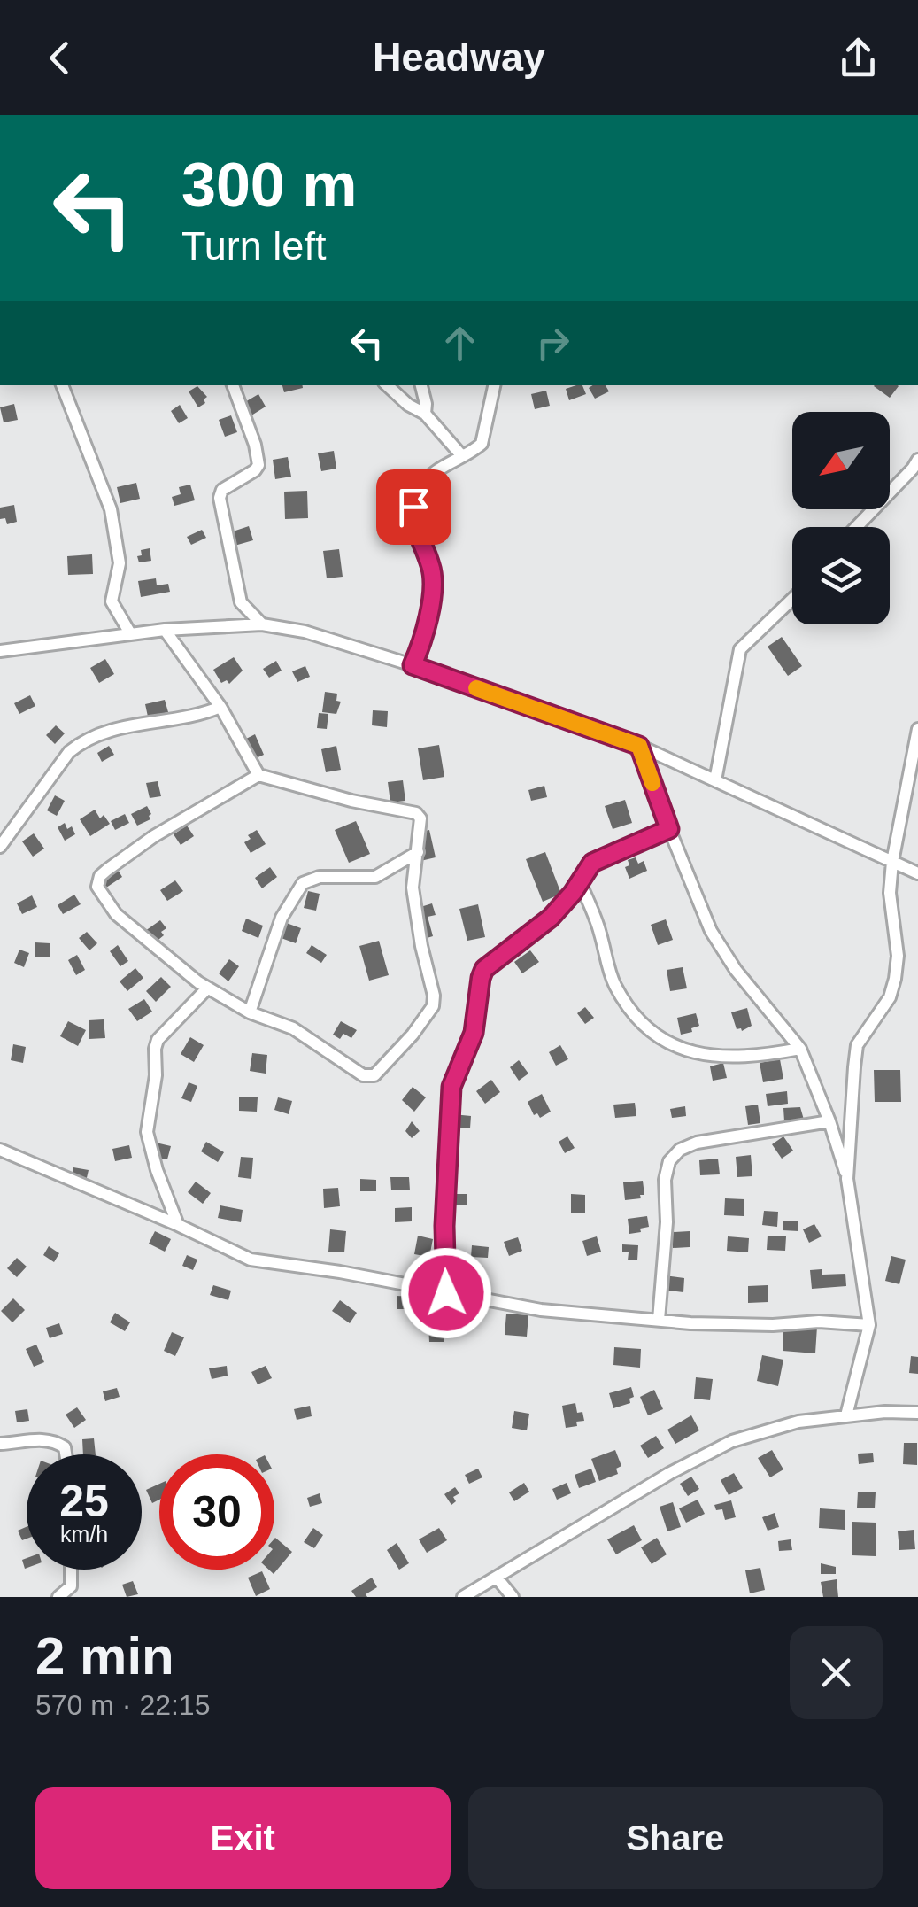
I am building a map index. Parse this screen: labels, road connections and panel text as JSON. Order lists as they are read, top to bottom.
{
  "north": "bottom left",
  "page": {
    "header": "Headway",
    "turn": ["300 m", "Turn left"],
    "speed": "25 km/h",
    "limit": "30",
    "heading": ["2 min", "570 m · 22:15"],
    "buttons": ["Exit", "Share"]
  }
}
